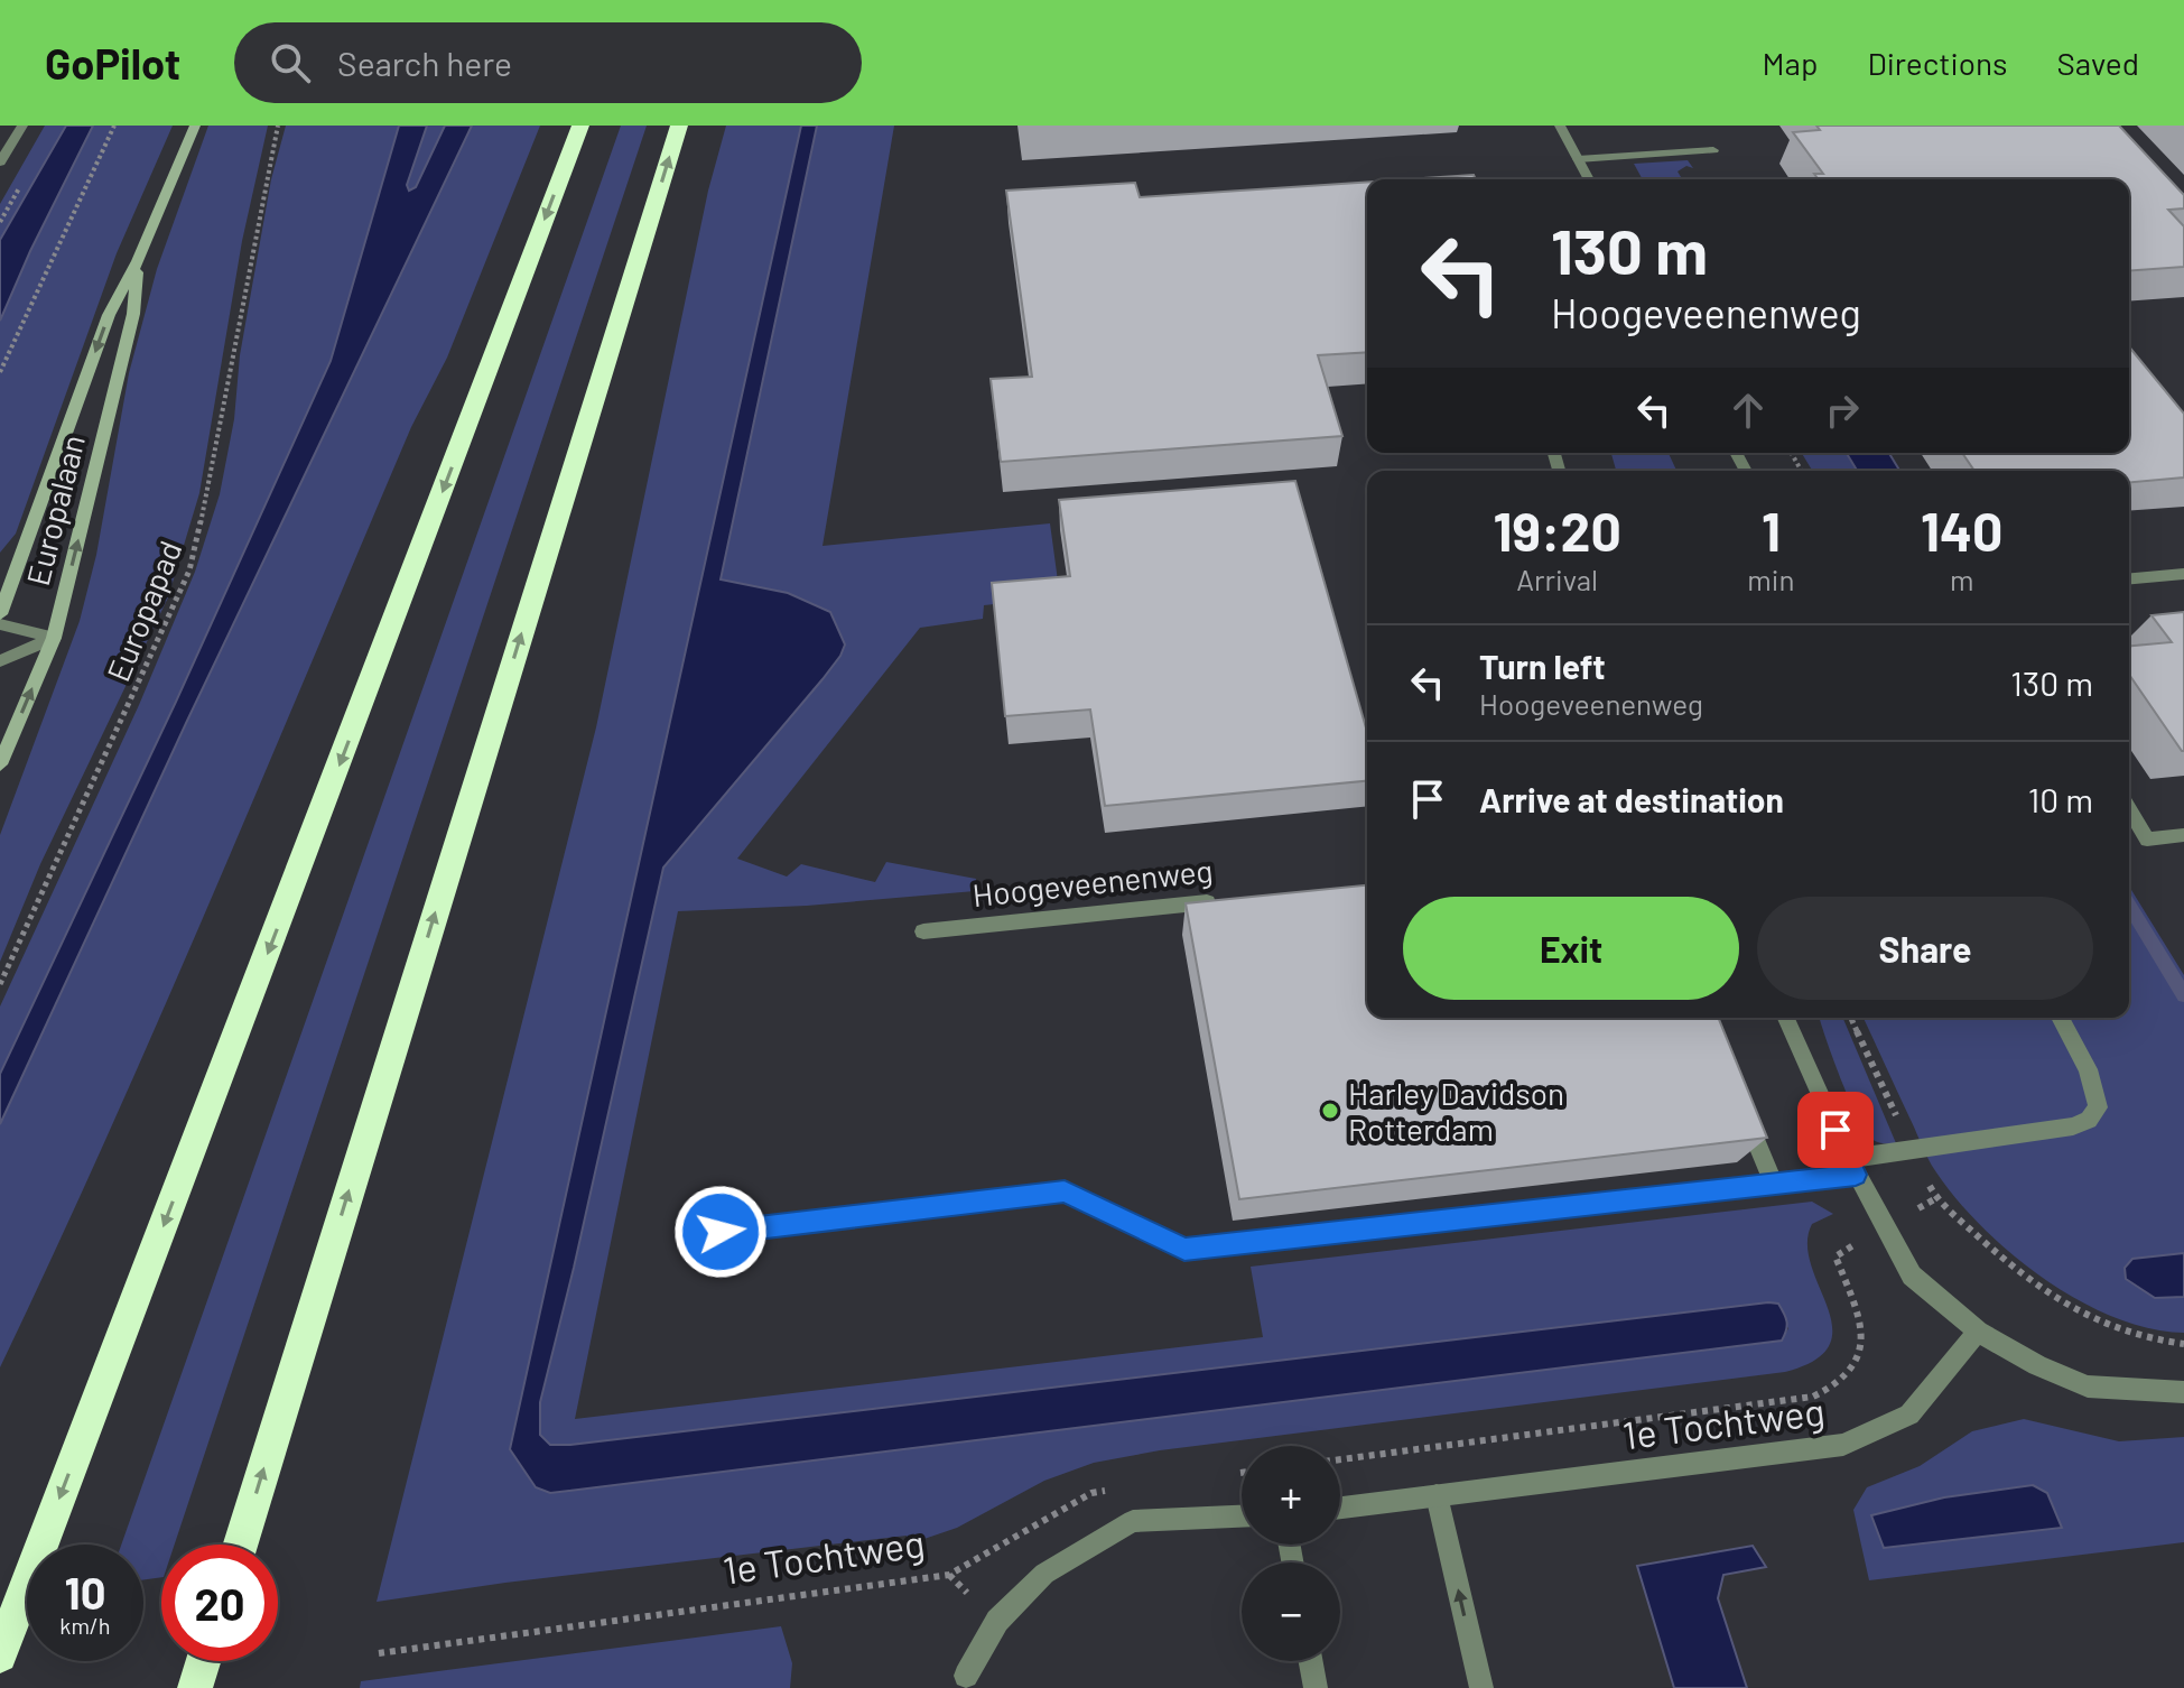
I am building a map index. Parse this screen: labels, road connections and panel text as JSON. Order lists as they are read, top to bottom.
{
  "streets": {
    "main road": ["Europalaan"],
    "street": ["Hoogeveenenweg", "1e Tochtweg"],
    "path": ["Europapad"]
  },
  "places": ["Harley Davidson Rotterdam"],
  "page": {
    "header": "GoPilot",
    "search": "Search here",
    "nav": ["Map", "Directions", "Saved"],
    "turn": ["130 m", "Hoogeveenenweg"],
    "eta": [
      "19:20",
      "Arrival",
      "1",
      "min",
      "140",
      "m"
    ],
    "list": [
      {
        "name": "Turn left",
        "note": "Hoogeveenenweg",
        "value": "130 m"
      },
      {
        "name": "Arrive at destination",
        "value": "10 m"
      }
    ],
    "buttons": ["Exit", "Share"],
    "map_buttons": ["+", "−"],
    "speed": "10 km/h",
    "limit": "20"
  }
}
